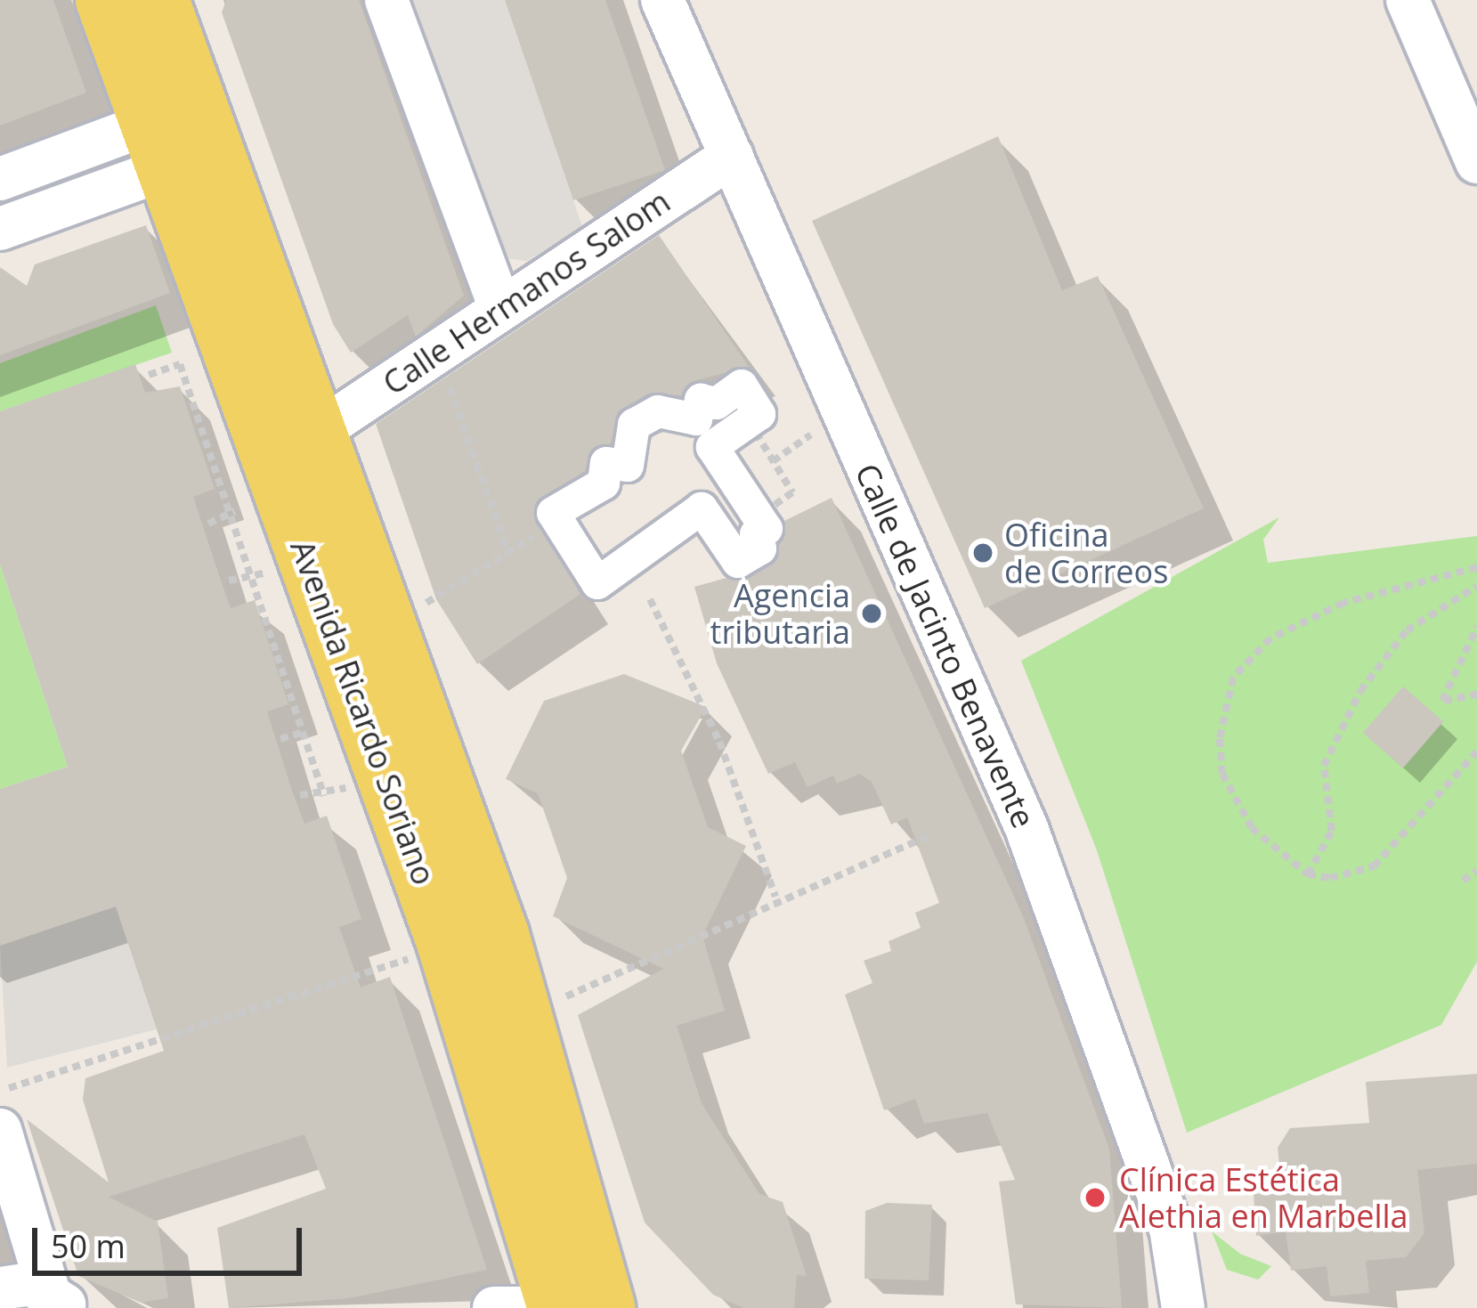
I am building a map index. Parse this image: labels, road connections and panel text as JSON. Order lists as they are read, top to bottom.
{
  "streets": {
    "main road": ["Avenida Ricardo Soriano"],
    "street": ["Calle Hermanos Salom", "Calle de Jacinto Benavente"]
  },
  "crossings": [
    ["Calle Hermanos Salom", "Calle de Jacinto Benavente"],
    ["Calle Hermanos Salom", "Avenida Ricardo Soriano"]
  ],
  "places": ["Oficina de Correos", "Agencia tributaria", "Clínica Estética Alethia en Marbella"],
  "scale_bar": "50 m"
}
